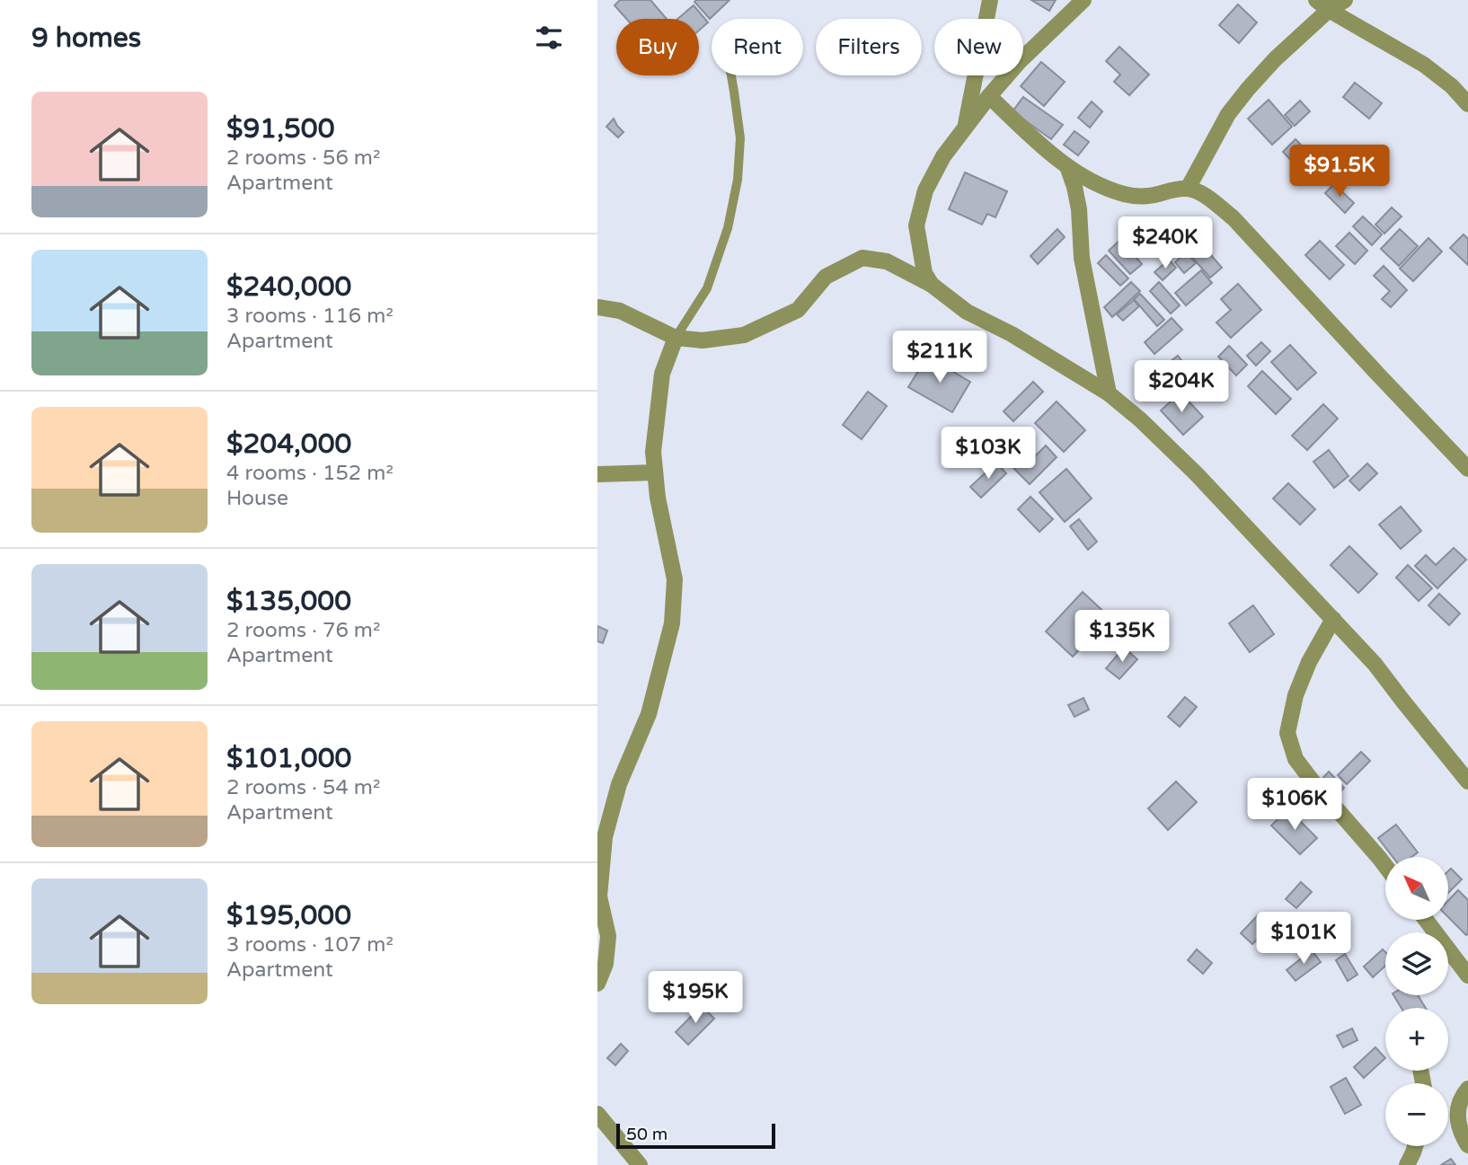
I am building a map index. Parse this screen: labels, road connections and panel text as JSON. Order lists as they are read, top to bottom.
{
  "scale_bar": "50 m",
  "north": "top left",
  "page": {
    "heading": "9 homes",
    "chip": [
      "Buy",
      "Rent",
      "Filters",
      "New"
    ],
    "list": [
      {
        "name": "$91,500",
        "note": "2 rooms · 56 m² · Apartment"
      },
      {
        "name": "$240,000",
        "note": "3 rooms · 116 m² · Apartment"
      },
      {
        "name": "$204,000",
        "note": "4 rooms · 152 m² · House"
      },
      {
        "name": "$135,000",
        "note": "2 rooms · 76 m² · Apartment"
      },
      {
        "name": "$101,000",
        "note": "2 rooms · 54 m² · Apartment"
      },
      {
        "name": "$195,000",
        "note": "3 rooms · 107 m² · Apartment"
      }
    ],
    "price": [
      "$91.5K",
      "$240K",
      "$211K",
      "$204K",
      "$103K",
      "$135K",
      "$106K",
      "$101K",
      "$195K"
    ],
    "map_buttons": ["+", "−"],
    "scale": "50 m"
  }
}
